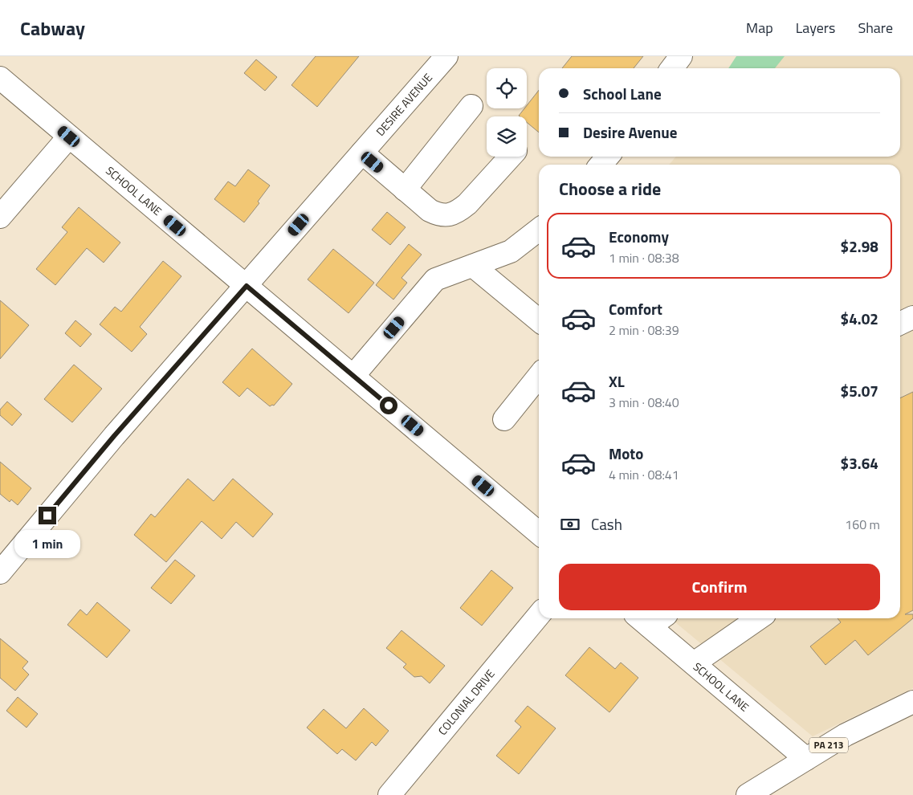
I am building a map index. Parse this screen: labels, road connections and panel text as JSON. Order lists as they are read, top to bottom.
{
  "streets": {
    "street": [
      "DESIRE AVENUE",
      "SCHOOL LANE",
      "COLONIAL DRIVE",
      "PA 213"
    ]
  },
  "crossings": [
    ["DESIRE AVENUE", "SCHOOL LANE"],
    ["SCHOOL LANE", "PA 213"]
  ],
  "page": {
    "header": "Cabway",
    "nav": ["Map", "Layers", "Share"],
    "banner": ["School Lane", "Desire Avenue"],
    "heading": "Choose a ride",
    "list": [
      {
        "name": "Economy",
        "note": "1 min · 08:38",
        "value": "$2.98"
      },
      {
        "name": "Comfort",
        "note": "2 min · 08:39",
        "value": "$4.02"
      },
      {
        "name": "XL",
        "note": "3 min · 08:40",
        "value": "$5.07"
      },
      {
        "name": "Moto",
        "note": "4 min · 08:41",
        "value": "$3.64"
      }
    ],
    "pay": ["Cash", "160 m"],
    "bubble": "1 min",
    "buttons": "Confirm"
  }
}
